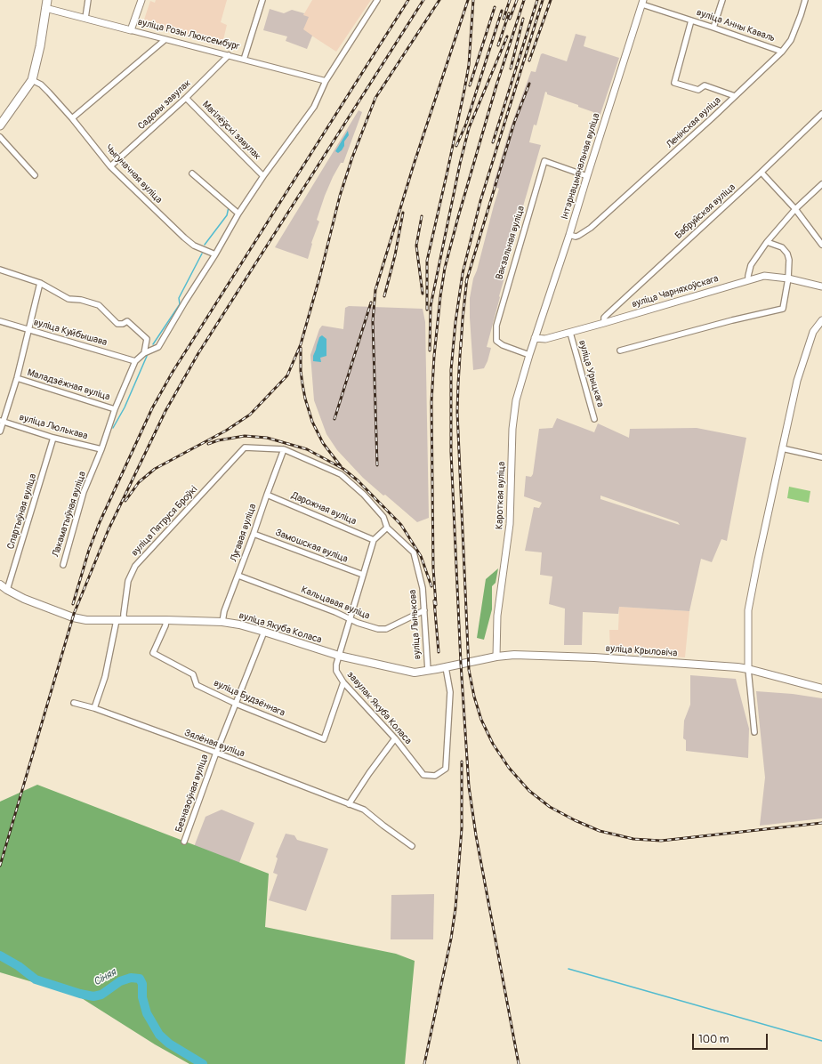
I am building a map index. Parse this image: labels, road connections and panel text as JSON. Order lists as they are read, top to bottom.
{
  "streets": {
    "main road": ["вуліца Якуба Коласа", "вуліца Крыловіча"],
    "street": [
      "вуліца Анны Каваль",
      "вуліца Розы Люксембург",
      "Садовы завулак",
      "Ленінская вуліца",
      "Магілёўскі завулак",
      "Інтэрнацыянальная вуліца",
      "Чыгуначная вуліца",
      "Бабруйская вуліца",
      "Вакзальная вуліца",
      "вуліца Чарняхоўскага",
      "вуліца Куйбышава",
      "вуліца Урыцкага",
      "Маладзёжная вуліца",
      "вуліца Люлькава",
      "Кароткая вуліца",
      "Дарожная вуліца",
      "Спартыўная вуліца",
      "Лакаматыўная вуліца",
      "вуліца Пятруся Броўкі",
      "Лугавая вуліца",
      "Замошская вуліца",
      "Кальцавая вуліца",
      "вуліца Лынькова",
      "вуліца Будзённага",
      "завулак Якуба Коласа",
      "Зялёная вуліца",
      "Безназоўная вуліца"
    ]
  },
  "crossings": [
    ["вуліца Анны Каваль", "Ленінская вуліца"],
    ["вуліца Анны Каваль", "Інтэрнацыянальная вуліца"],
    ["вуліца Розы Люксембург", "Садовы завулак"],
    ["Садовы завулак", "Магілёўскі завулак"],
    ["Садовы завулак", "Чыгуначная вуліца"],
    ["Ленінская вуліца", "Інтэрнацыянальная вуліца"],
    ["Інтэрнацыянальная вуліца", "Вакзальная вуліца"],
    ["Інтэрнацыянальная вуліца", "вуліца Чарняхоўскага"],
    ["Інтэрнацыянальная вуліца", "Кароткая вуліца"],
    ["Бабруйская вуліца", "вуліца Чарняхоўскага"],
    ["Вакзальная вуліца", "Кароткая вуліца"],
    ["вуліца Чарняхоўскага", "вуліца Урыцкага"],
    ["вуліца Чарняхоўскага", "Кароткая вуліца"],
    ["вуліца Куйбышава", "Лакаматыўная вуліца"],
    ["Маладзёжная вуліца", "Лакаматыўная вуліца"],
    ["вуліца Люлькава", "Спартыўная вуліца"],
    ["вуліца Люлькава", "Лакаматыўная вуліца"],
    ["Кароткая вуліца", "вуліца Крыловіча"],
    ["Дарожная вуліца", "Лугавая вуліца"],
    ["Дарожная вуліца", "завулак Якуба Коласа"],
    ["Спартыўная вуліца", "вуліца Якуба Коласа"],
    ["вуліца Пятруся Броўкі", "вуліца Лынькова"],
    ["вуліца Пятруся Броўкі", "вуліца Якуба Коласа"],
    ["вуліца Пятруся Броўкі", "Зялёная вуліца"],
    ["Лугавая вуліца", "Замошская вуліца"],
    ["Лугавая вуліца", "Кальцавая вуліца"],
    ["Лугавая вуліца", "вуліца Лынькова"],
    ["Лугавая вуліца", "вуліца Якуба Коласа"],
    ["Замошская вуліца", "завулак Якуба Коласа"],
    ["Кальцавая вуліца", "вуліца Лынькова"],
    ["Кальцавая вуліца", "завулак Якуба Коласа"],
    ["вуліца Лынькова", "вуліца Якуба Коласа"],
    ["вуліца Лынькова", "завулак Якуба Коласа"],
    ["вуліца Якуба Коласа", "вуліца Крыловіча"],
    ["вуліца Якуба Коласа", "вуліца Будзённага"],
    ["вуліца Якуба Коласа", "завулак Якуба Коласа"],
    ["вуліца Якуба Коласа", "Безназоўная вуліца"],
    ["вуліца Будзённага", "завулак Якуба Коласа"],
    ["вуліца Будзённага", "Безназоўная вуліца"],
    ["Зялёная вуліца", "Безназоўная вуліца"]
  ],
  "water": ["Сіняя"],
  "scale_bar": "100 m"
}
